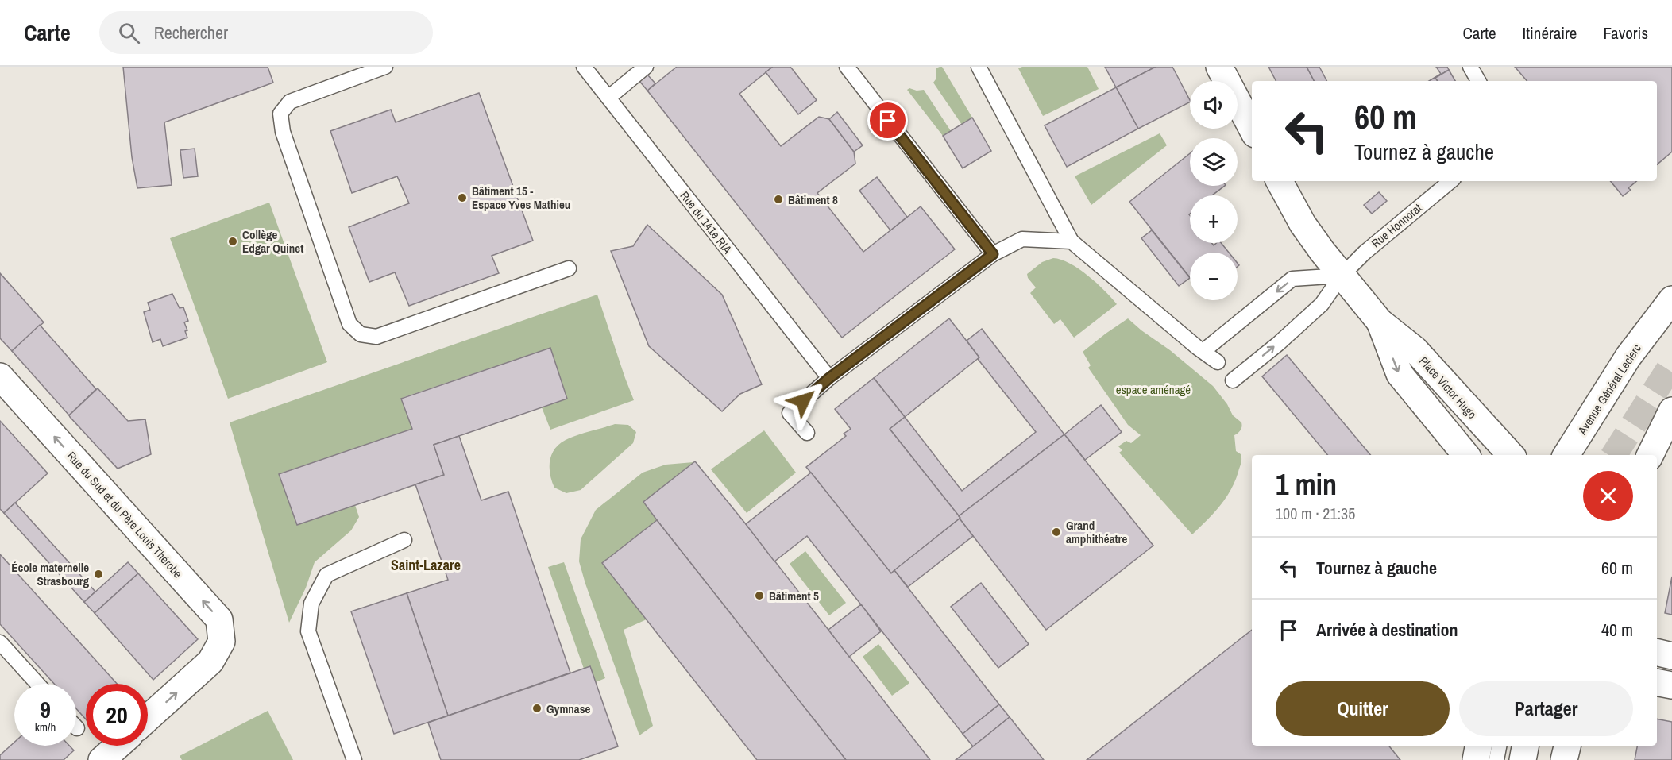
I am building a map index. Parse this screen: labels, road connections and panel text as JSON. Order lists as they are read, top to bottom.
{
  "streets": {
    "street": ["Place Victor Hugo", "Avenue Général Leclerc", "Rue du Sud et du Père Louis Thérobe"],
    "lane": ["Rue du 141e RIA", "Rue Honnorat"]
  },
  "crossings": [
    ["Rue Honnorat", "Place Victor Hugo"]
  ],
  "one_way": ["Rue du Sud et du Père Louis Thérobe"],
  "districts": ["Saint-Lazare"],
  "parks": ["espace aménagé"],
  "places": [
    "Bâtiment 15 - Espace Yves Mathieu",
    "Bâtiment 8",
    "Collège Edgar Quinet",
    "Grand amphithéatre",
    "École maternelle Strasbourg",
    "Bâtiment 5",
    "Gymnase"
  ],
  "page": {
    "header": "Carte",
    "search": "Rechercher",
    "nav": ["Carte", "Itinéraire", "Favoris"],
    "map_buttons": ["+", "−"],
    "turn": ["60 m", "Tournez à gauche"],
    "heading": ["1 min", "100 m · 21:35"],
    "list": [
      {
        "name": "Tournez à gauche",
        "value": "60 m"
      },
      {
        "name": "Arrivée à destination",
        "value": "40 m"
      }
    ],
    "buttons": ["Quitter", "Partager"],
    "speed": "9 km/h",
    "limit": "20"
  }
}
